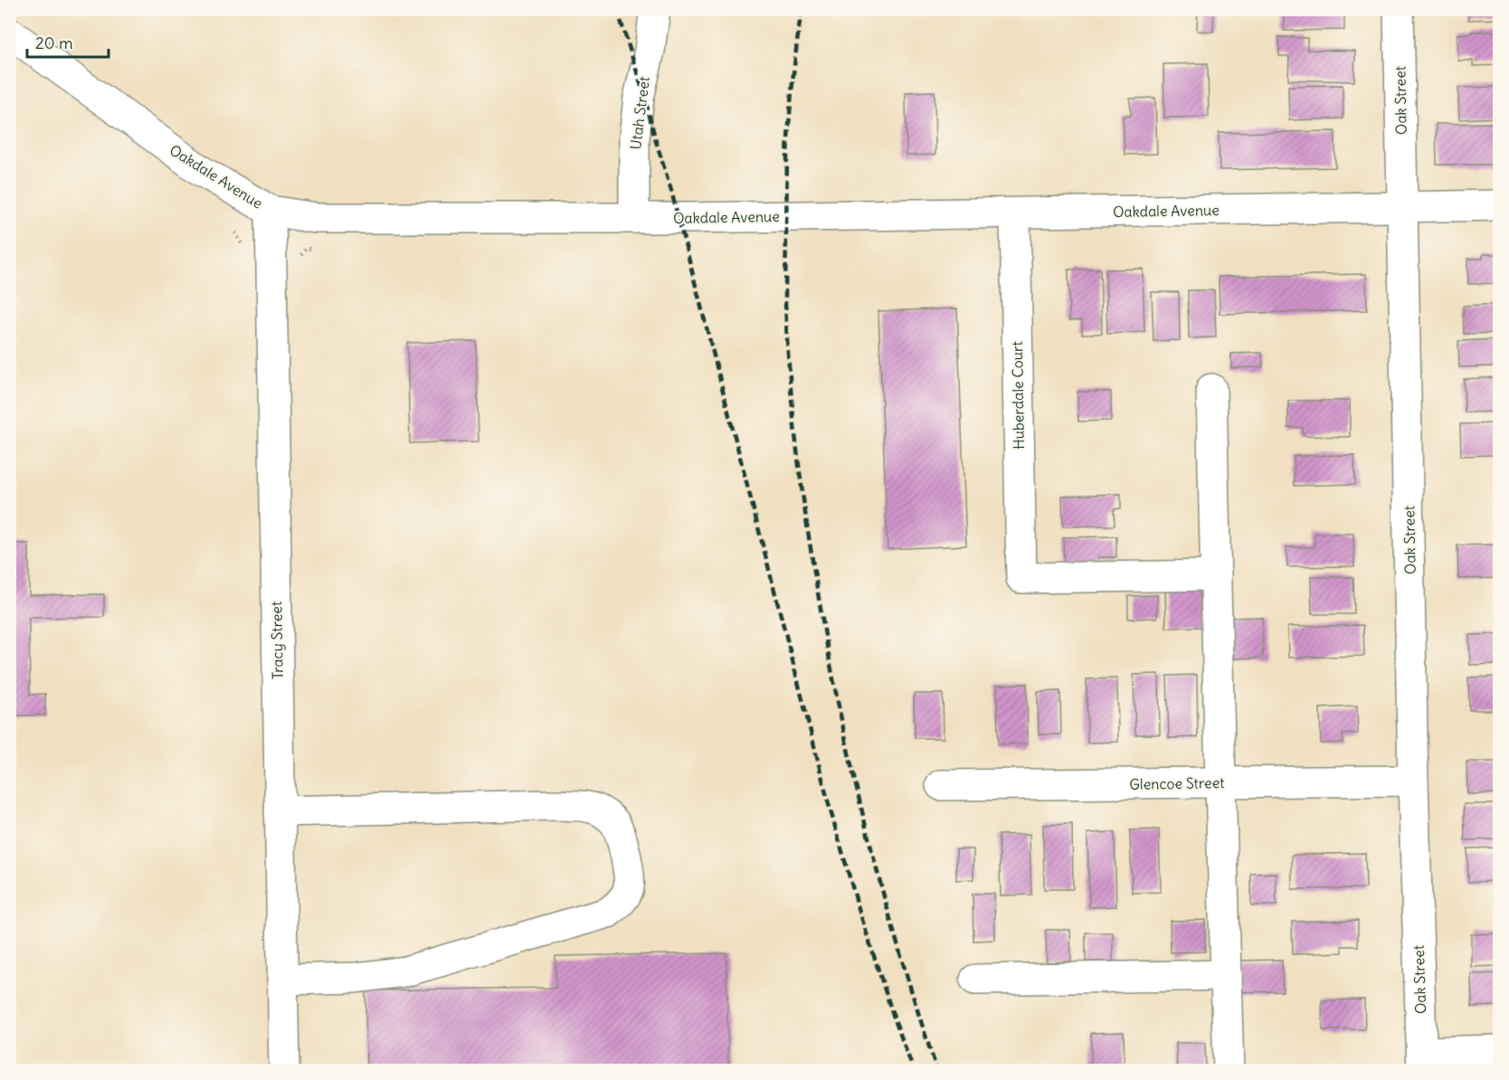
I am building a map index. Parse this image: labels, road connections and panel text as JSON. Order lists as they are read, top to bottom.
{
  "streets": {
    "street": [
      "Oak Street",
      "Utah Street",
      "Oakdale Avenue",
      "Huberdale Court",
      "Tracy Street",
      "Glencoe Street"
    ]
  },
  "crossings": [
    ["Oak Street", "Oakdale Avenue"],
    ["Oak Street", "Glencoe Street"],
    ["Utah Street", "Oakdale Avenue"],
    ["Oakdale Avenue", "Huberdale Court"],
    ["Oakdale Avenue", "Tracy Street"]
  ],
  "scale_bar": "20 m"
}
